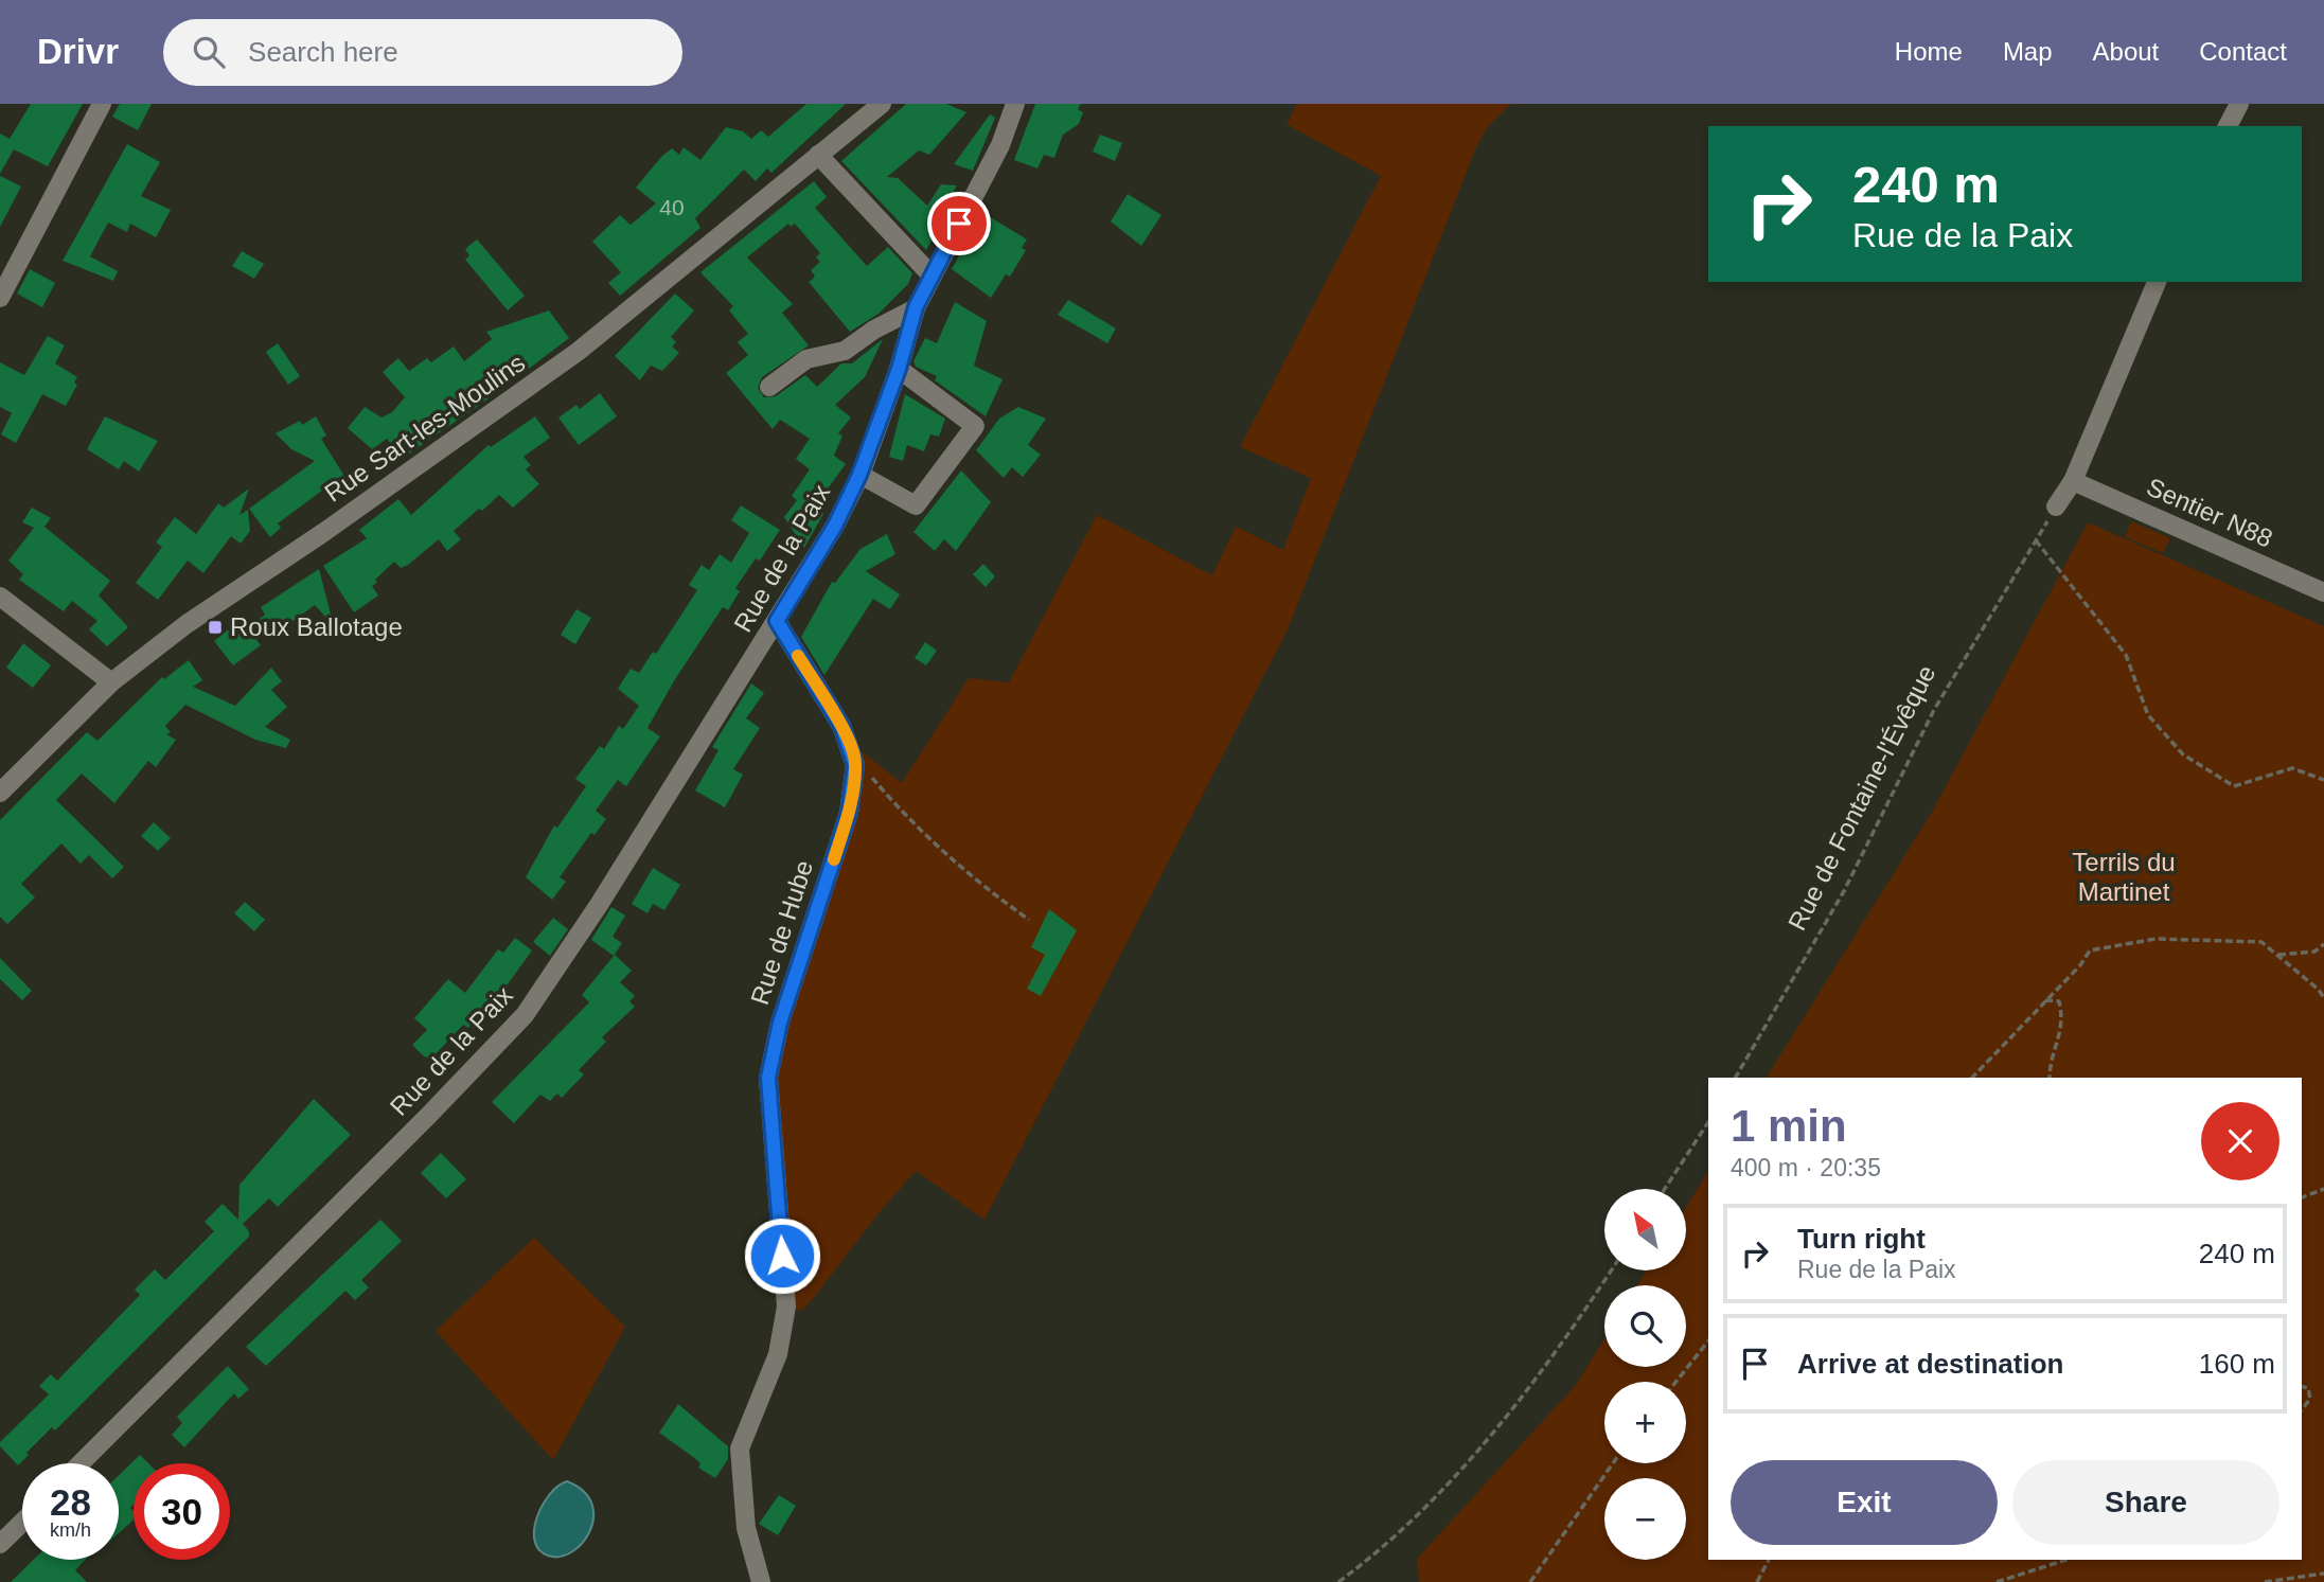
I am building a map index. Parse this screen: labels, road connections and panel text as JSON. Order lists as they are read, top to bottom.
{
  "streets": {
    "street": [
      "Rue Sart-les-Moulins",
      "Sentier N88",
      "Rue de la Paix",
      "Rue de Hube"
    ],
    "path": ["Rue de Fontaine-l'Évêque"]
  },
  "crossings": [
    ["Rue de la Paix", "Rue de Hube"]
  ],
  "parks": ["Terrils du Martinet"],
  "places": {
    "transit": ["Roux Ballotage"]
  },
  "house_numbers": ["40"],
  "north": "top left",
  "page": {
    "header": "Drivr",
    "search": "Search here",
    "nav": [
      "Home",
      "Map",
      "About",
      "Contact"
    ],
    "turn": ["240 m", "Rue de la Paix"],
    "heading": ["1 min", "400 m · 20:35"],
    "map_buttons": ["+", "−"],
    "list": [
      {
        "name": "Turn right",
        "note": "Rue de la Paix",
        "value": "240 m"
      },
      {
        "name": "Arrive at destination",
        "value": "160 m"
      }
    ],
    "buttons": ["Exit", "Share"],
    "speed": "28 km/h",
    "limit": "30"
  }
}
